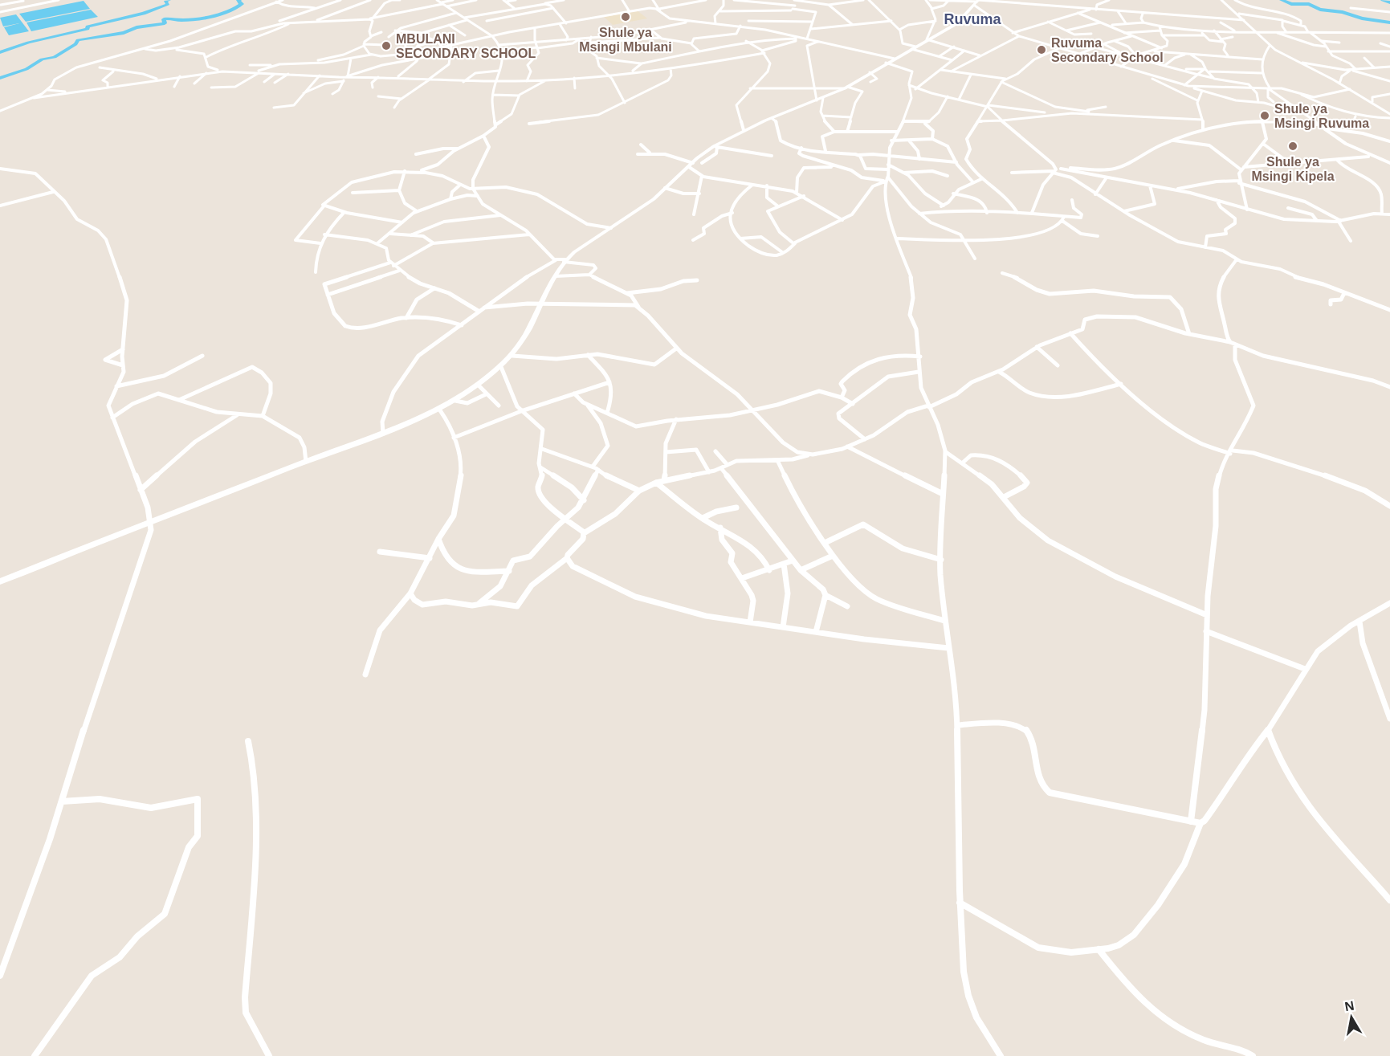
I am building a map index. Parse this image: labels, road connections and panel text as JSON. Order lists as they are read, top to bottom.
{
  "districts": ["Ruvuma"],
  "places": [
    "Shule ya Msingi Mbulani",
    "MBULANI SECONDARY SCHOOL",
    "Ruvuma Secondary School",
    "Shule ya Msingi Ruvuma",
    "Shule ya Msingi Kipela"
  ],
  "north": "top"
}
